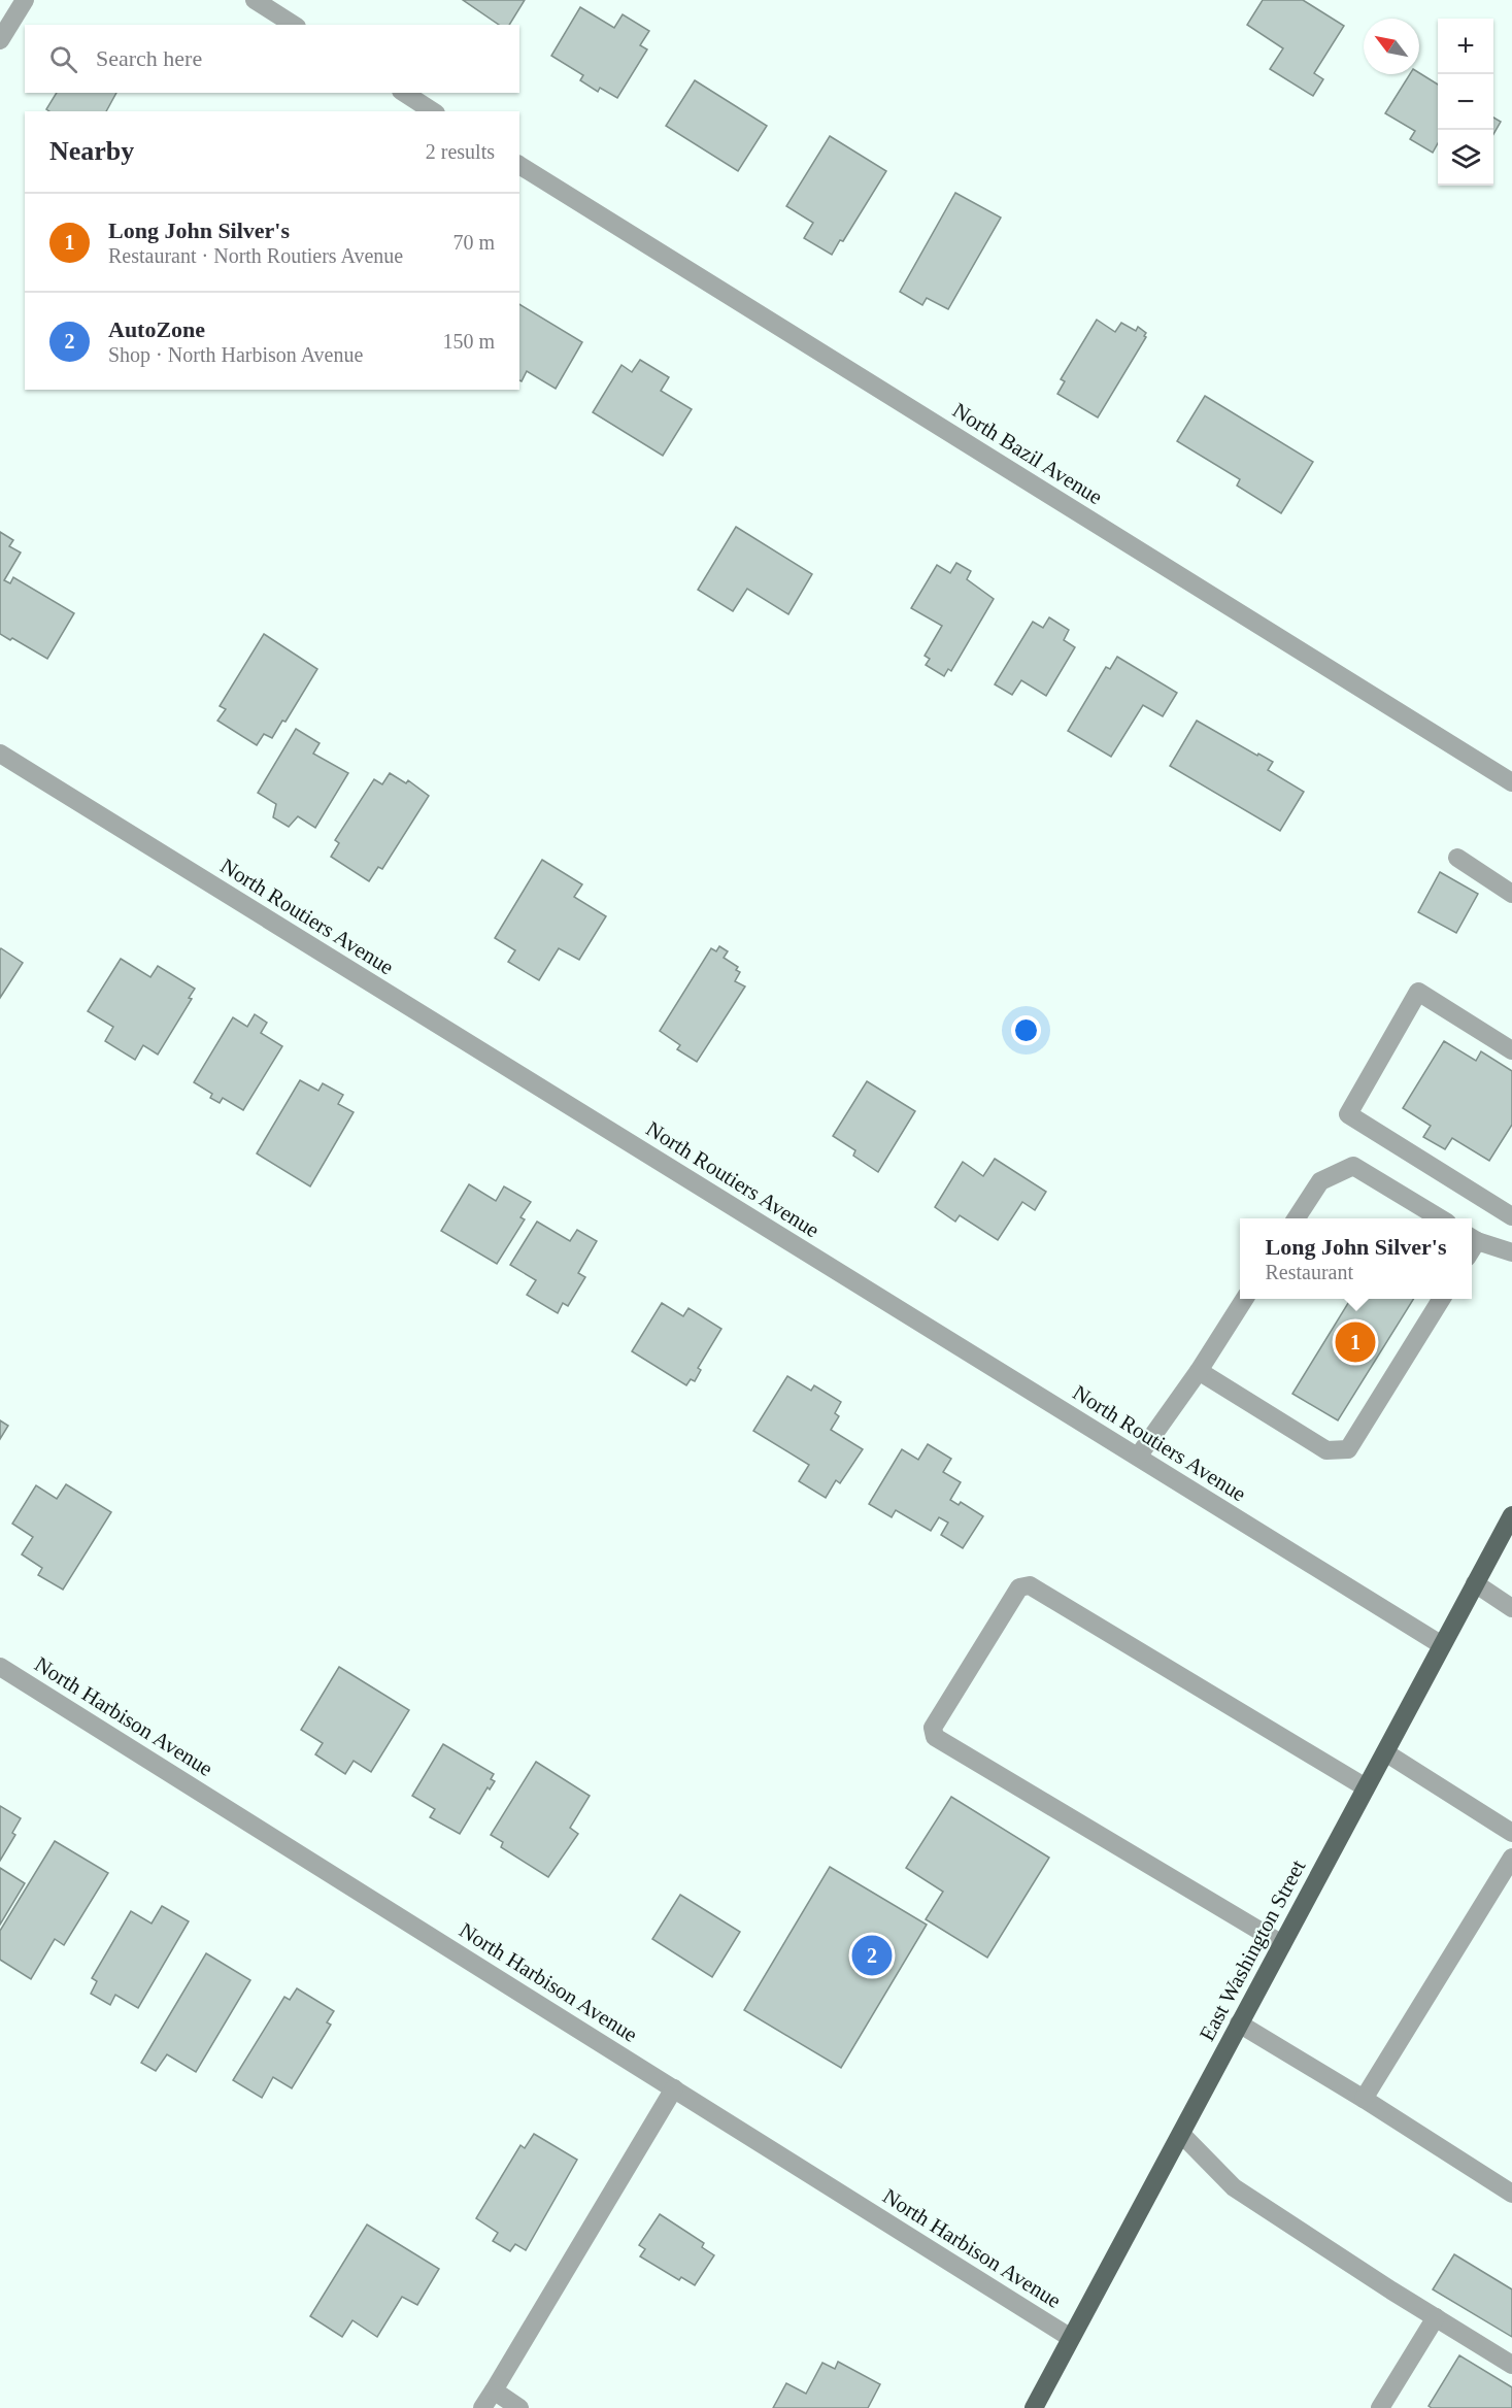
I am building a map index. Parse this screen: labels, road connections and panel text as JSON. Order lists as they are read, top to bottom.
{
  "streets": {
    "main road": ["East Washington Street"],
    "street": ["North Bazil Avenue", "North Routiers Avenue", "North Harbison Avenue"]
  },
  "crossings": [
    ["North Routiers Avenue", "East Washington Street"],
    ["North Harbison Avenue", "East Washington Street"]
  ],
  "north": "top left",
  "page": {
    "map_buttons": ["+", "−"],
    "search": "Search here",
    "heading": ["Nearby", "2 results"],
    "list": [
      {
        "mark": "1",
        "name": "Long John Silver's",
        "note": "Restaurant · North Routiers Avenue",
        "value": "70 m"
      },
      {
        "mark": "2",
        "name": "AutoZone",
        "note": "Shop · North Harbison Avenue",
        "value": "150 m"
      }
    ],
    "popup": ["Long John Silver's", "Restaurant"],
    "pins": ["1", "2"]
  }
}
